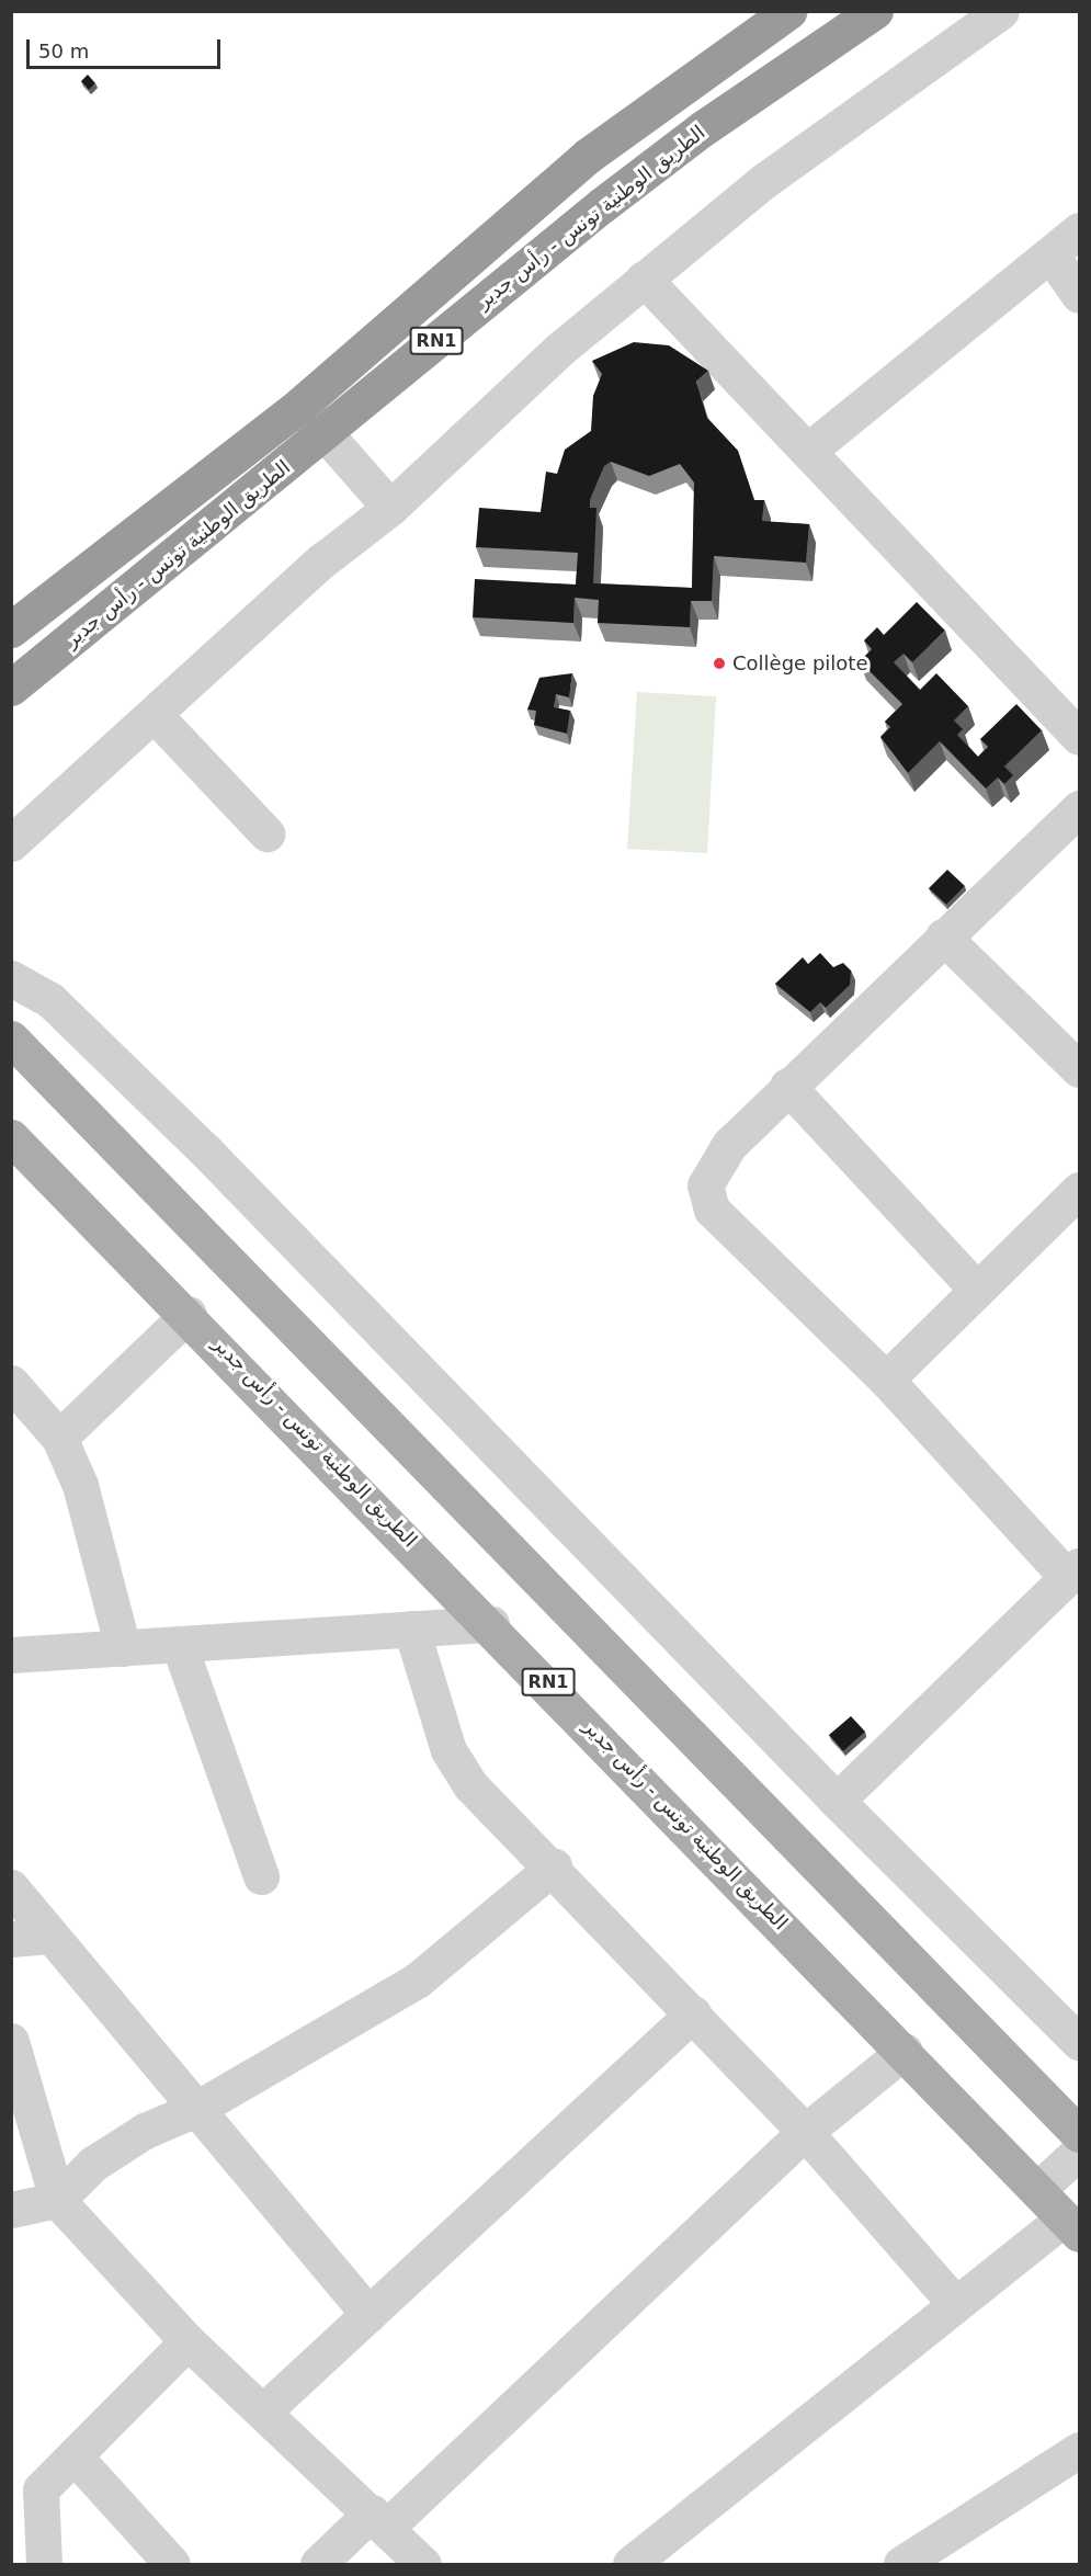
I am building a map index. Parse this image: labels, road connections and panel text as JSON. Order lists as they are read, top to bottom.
{
  "streets": {
    "highway": ["الطريق الوطنية تونس - رأس جدير", "RN1"]
  },
  "places": ["Collège pilote"],
  "scale_bar": "50 m"
}
